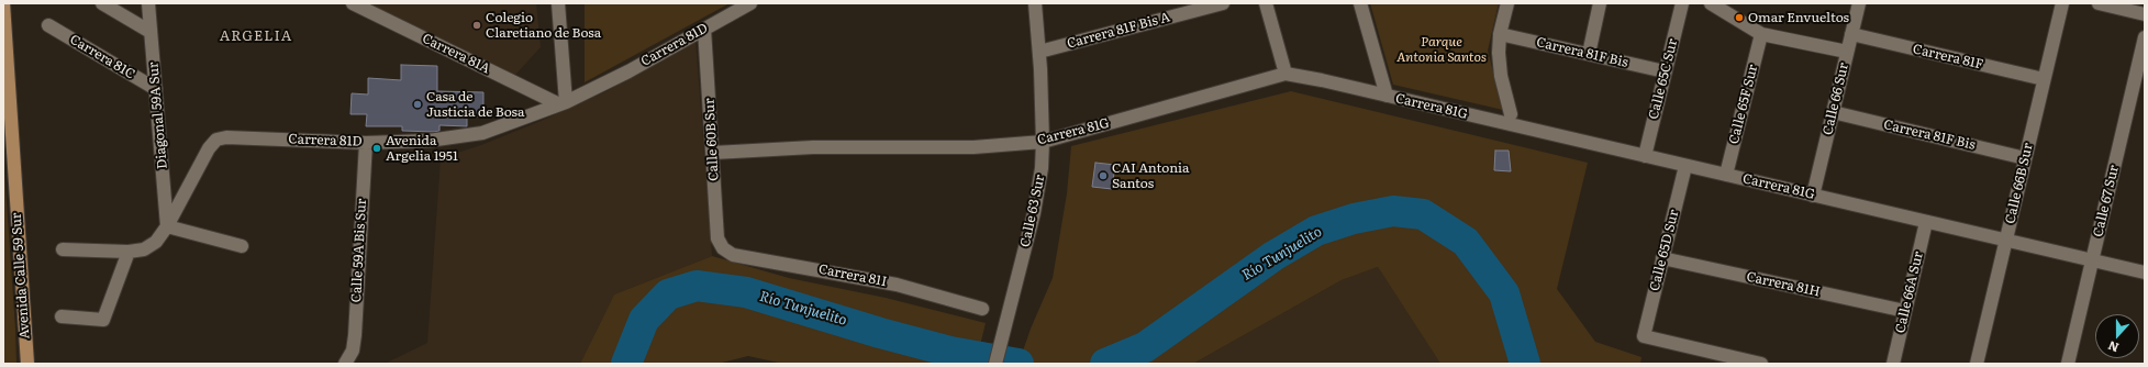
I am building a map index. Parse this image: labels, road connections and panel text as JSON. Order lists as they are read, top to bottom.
{
  "streets": {
    "main road": ["Avenida Calle 59 Sur"],
    "street": [
      "Carrera 81F Bis A",
      "Carrera 81D",
      "Carrera 81F Bis",
      "Carrera 81A",
      "Carrera 81C",
      "Carrera 81F",
      "Calle 65C Sur",
      "Calle 66 Sur",
      "Calle 65F Sur",
      "Carrera 81G",
      "Diagonal 59A Sur",
      "Calle 60B Sur",
      "Calle 66B Sur",
      "Calle 67 Sur",
      "Calle 63 Sur",
      "Calle 59A Bis Sur",
      "Calle 65D Sur",
      "Carrera 81I",
      "Carrera 81H",
      "Calle 66A Sur"
    ]
  },
  "crossings": [
    ["Carrera 81F Bis A", "Calle 63 Sur"],
    ["Carrera 81D", "Carrera 81A"],
    ["Carrera 81D", "Diagonal 59A Sur"],
    ["Carrera 81D", "Calle 60B Sur"],
    ["Carrera 81D", "Calle 59A Bis Sur"],
    ["Carrera 81F Bis", "Calle 65C Sur"],
    ["Carrera 81F Bis", "Calle 66 Sur"],
    ["Carrera 81F Bis", "Calle 66B Sur"],
    ["Carrera 81C", "Diagonal 59A Sur"],
    ["Carrera 81F", "Calle 66 Sur"],
    ["Carrera 81F", "Calle 66B Sur"],
    ["Calle 65C Sur", "Carrera 81G"],
    ["Calle 66 Sur", "Carrera 81G"],
    ["Calle 65F Sur", "Carrera 81G"],
    ["Carrera 81G", "Calle 60B Sur"],
    ["Carrera 81G", "Calle 66B Sur"],
    ["Carrera 81G", "Calle 67 Sur"],
    ["Carrera 81G", "Calle 63 Sur"],
    ["Carrera 81G", "Calle 65D Sur"],
    ["Carrera 81G", "Calle 66A Sur"],
    ["Calle 60B Sur", "Carrera 81I"],
    ["Calle 65D Sur", "Carrera 81H"],
    ["Carrera 81H", "Calle 66A Sur"]
  ],
  "districts": ["ARGELIA"],
  "water": ["Río Tunjuelito"],
  "parks": ["Parque Antonia Santos"],
  "places": [
    "Omar Envueltos",
    "Colegio Claretiano de Bosa",
    "Casa de Justicia de Bosa",
    "Avenida Argelia 1951",
    "CAI Antonia Santos"
  ],
  "north": "bottom"
}
